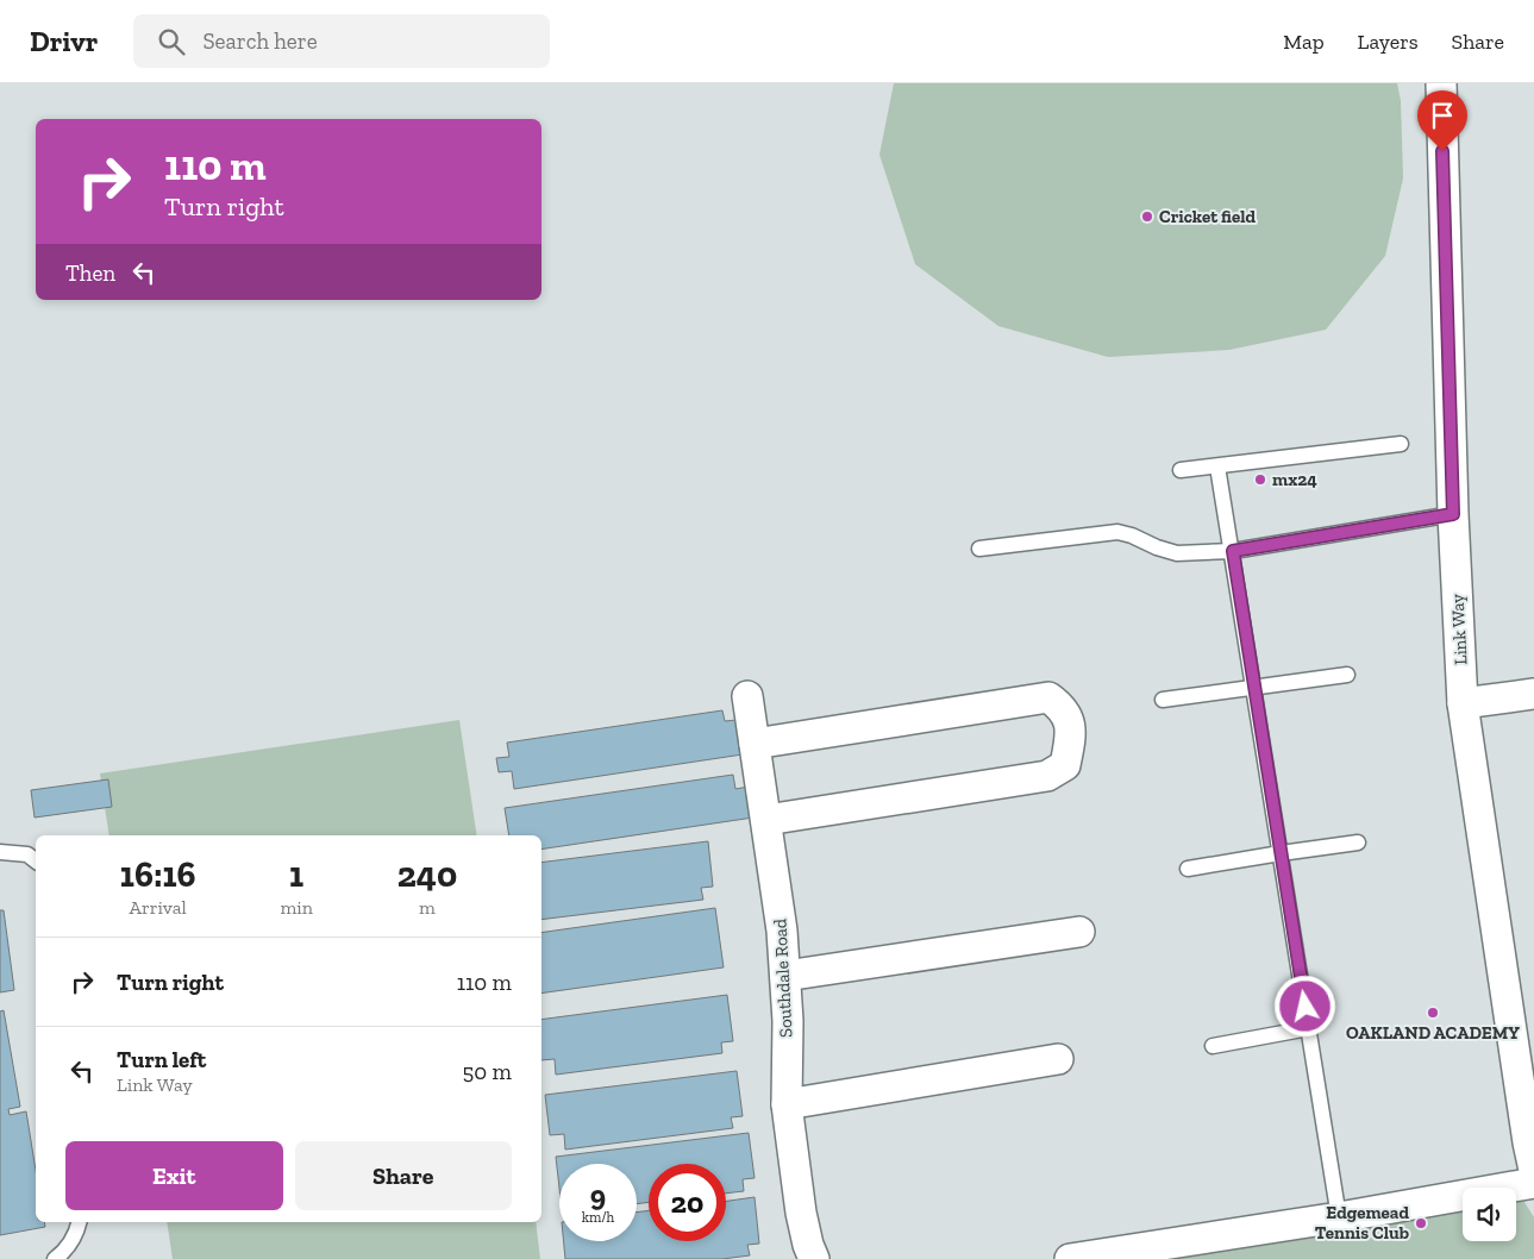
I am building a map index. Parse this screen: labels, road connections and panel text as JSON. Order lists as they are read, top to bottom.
{
  "streets": {
    "street": ["Link Way", "Southdale Road"]
  },
  "places": [
    "Cricket field",
    "mx24",
    "OAKLAND ACADEMY",
    "Edgemead Tennis Club"
  ],
  "page": {
    "header": "Drivr",
    "search": "Search here",
    "nav": ["Map", "Layers", "Share"],
    "turn": ["110 m", "Turn right"],
    "then": "Then",
    "eta": [
      "16:16",
      "Arrival",
      "1",
      "min",
      "240",
      "m"
    ],
    "list": [
      {
        "name": "Turn right",
        "value": "110 m"
      },
      {
        "name": "Turn left",
        "note": "Link Way",
        "value": "50 m"
      }
    ],
    "buttons": ["Exit", "Share"],
    "speed": "9 km/h",
    "limit": "20"
  }
}
